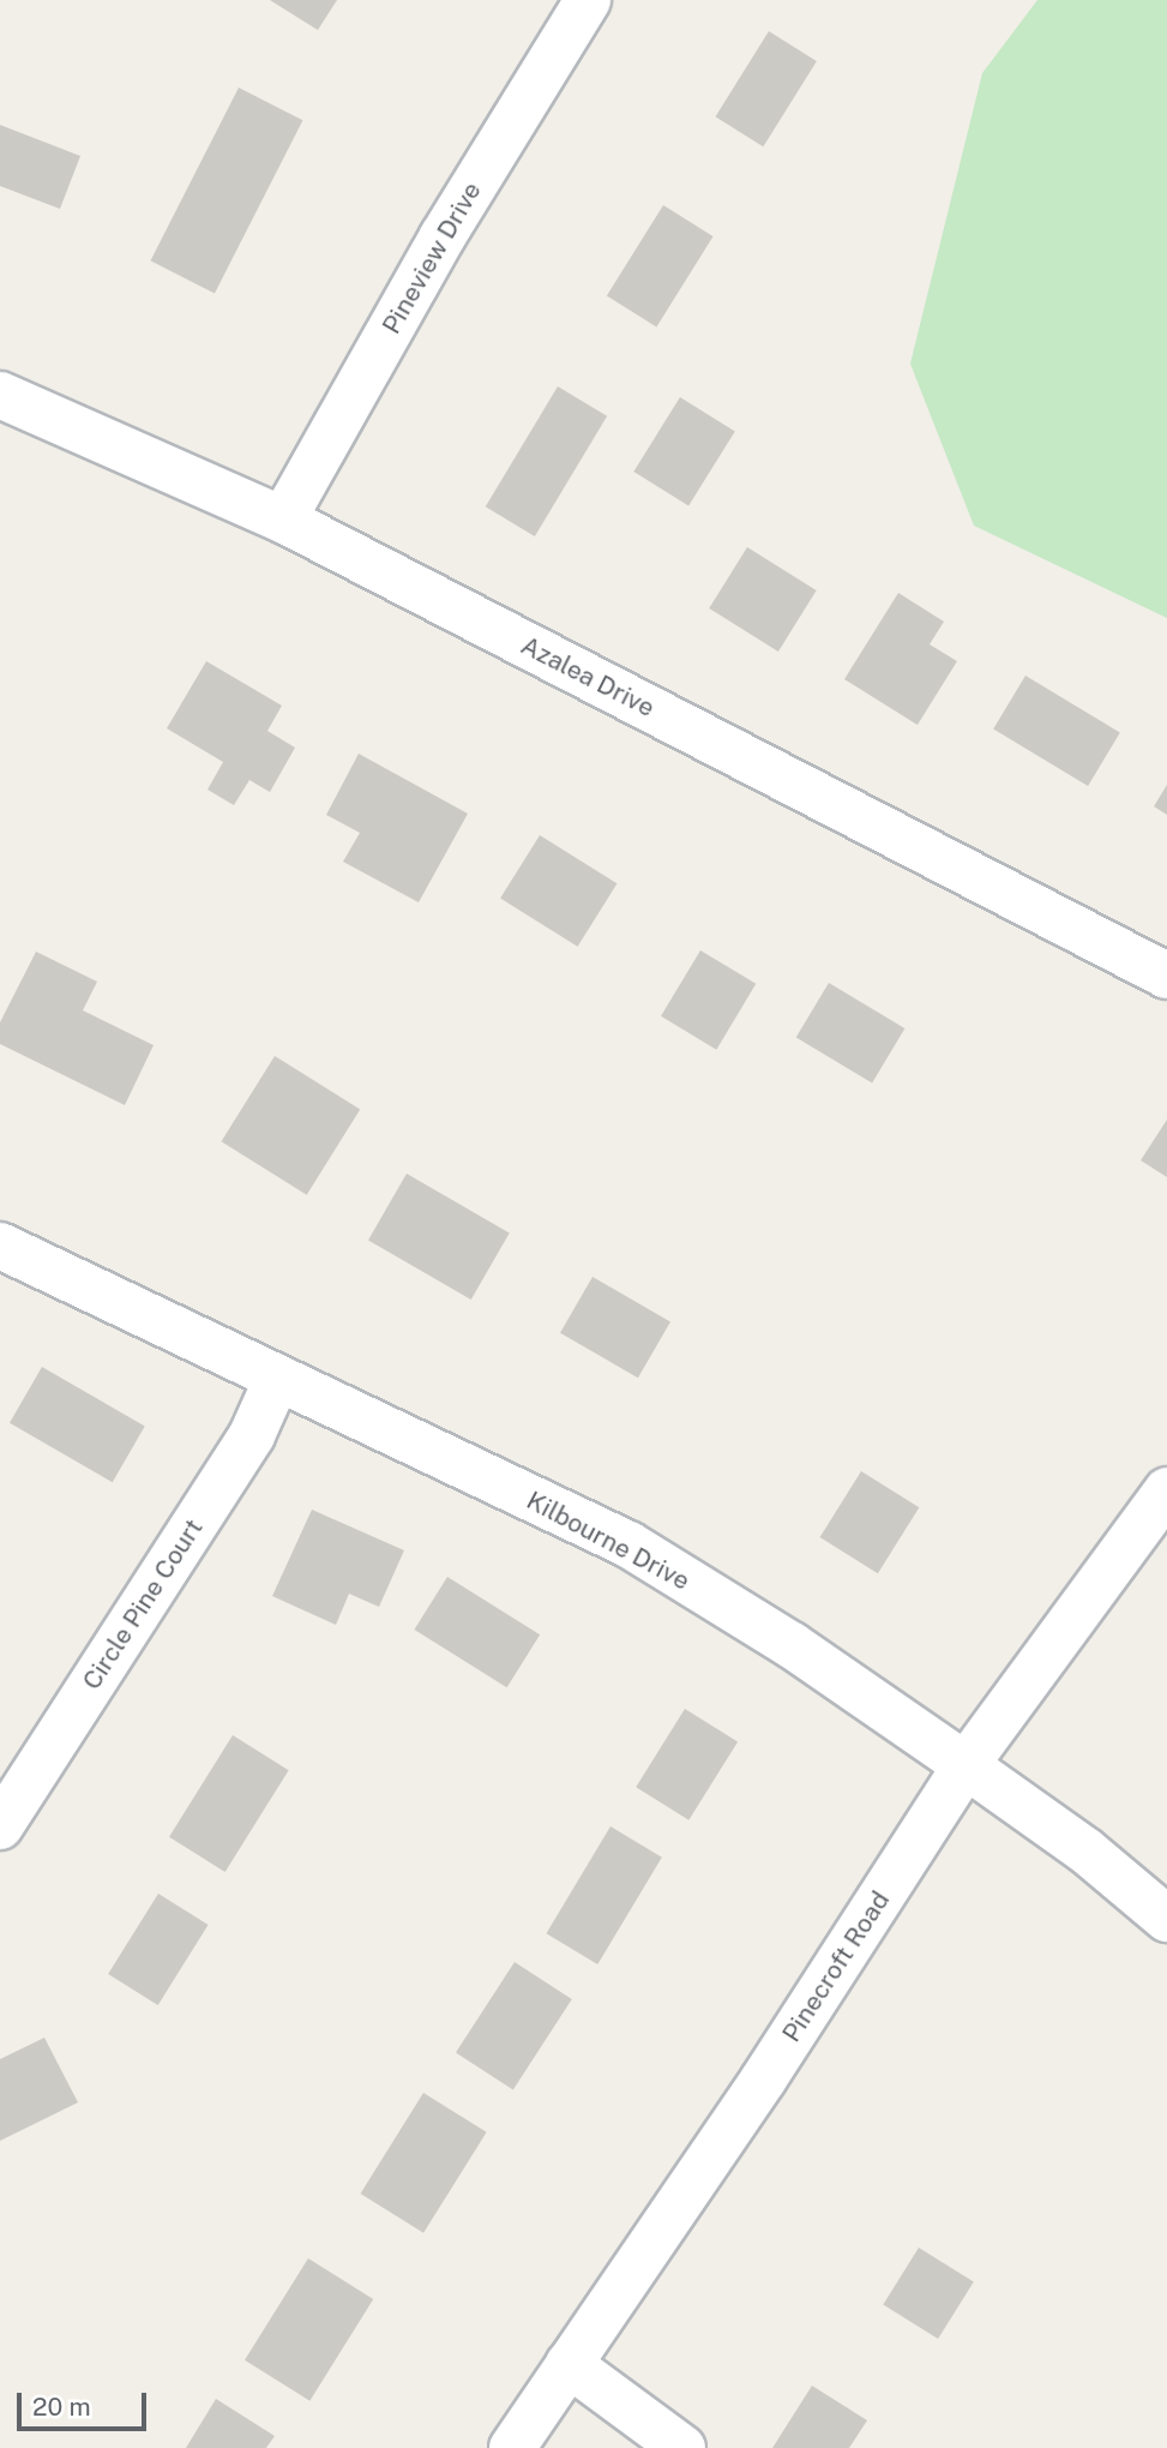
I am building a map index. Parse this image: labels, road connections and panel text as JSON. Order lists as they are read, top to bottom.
{
  "streets": {
    "street": [
      "Pineview Drive",
      "Azalea Drive",
      "Kilbourne Drive",
      "Circle Pine Court",
      "Pinecroft Road"
    ]
  },
  "crossings": [
    ["Pineview Drive", "Azalea Drive"],
    ["Kilbourne Drive", "Circle Pine Court"],
    ["Kilbourne Drive", "Pinecroft Road"]
  ],
  "scale_bar": "20 m"
}
